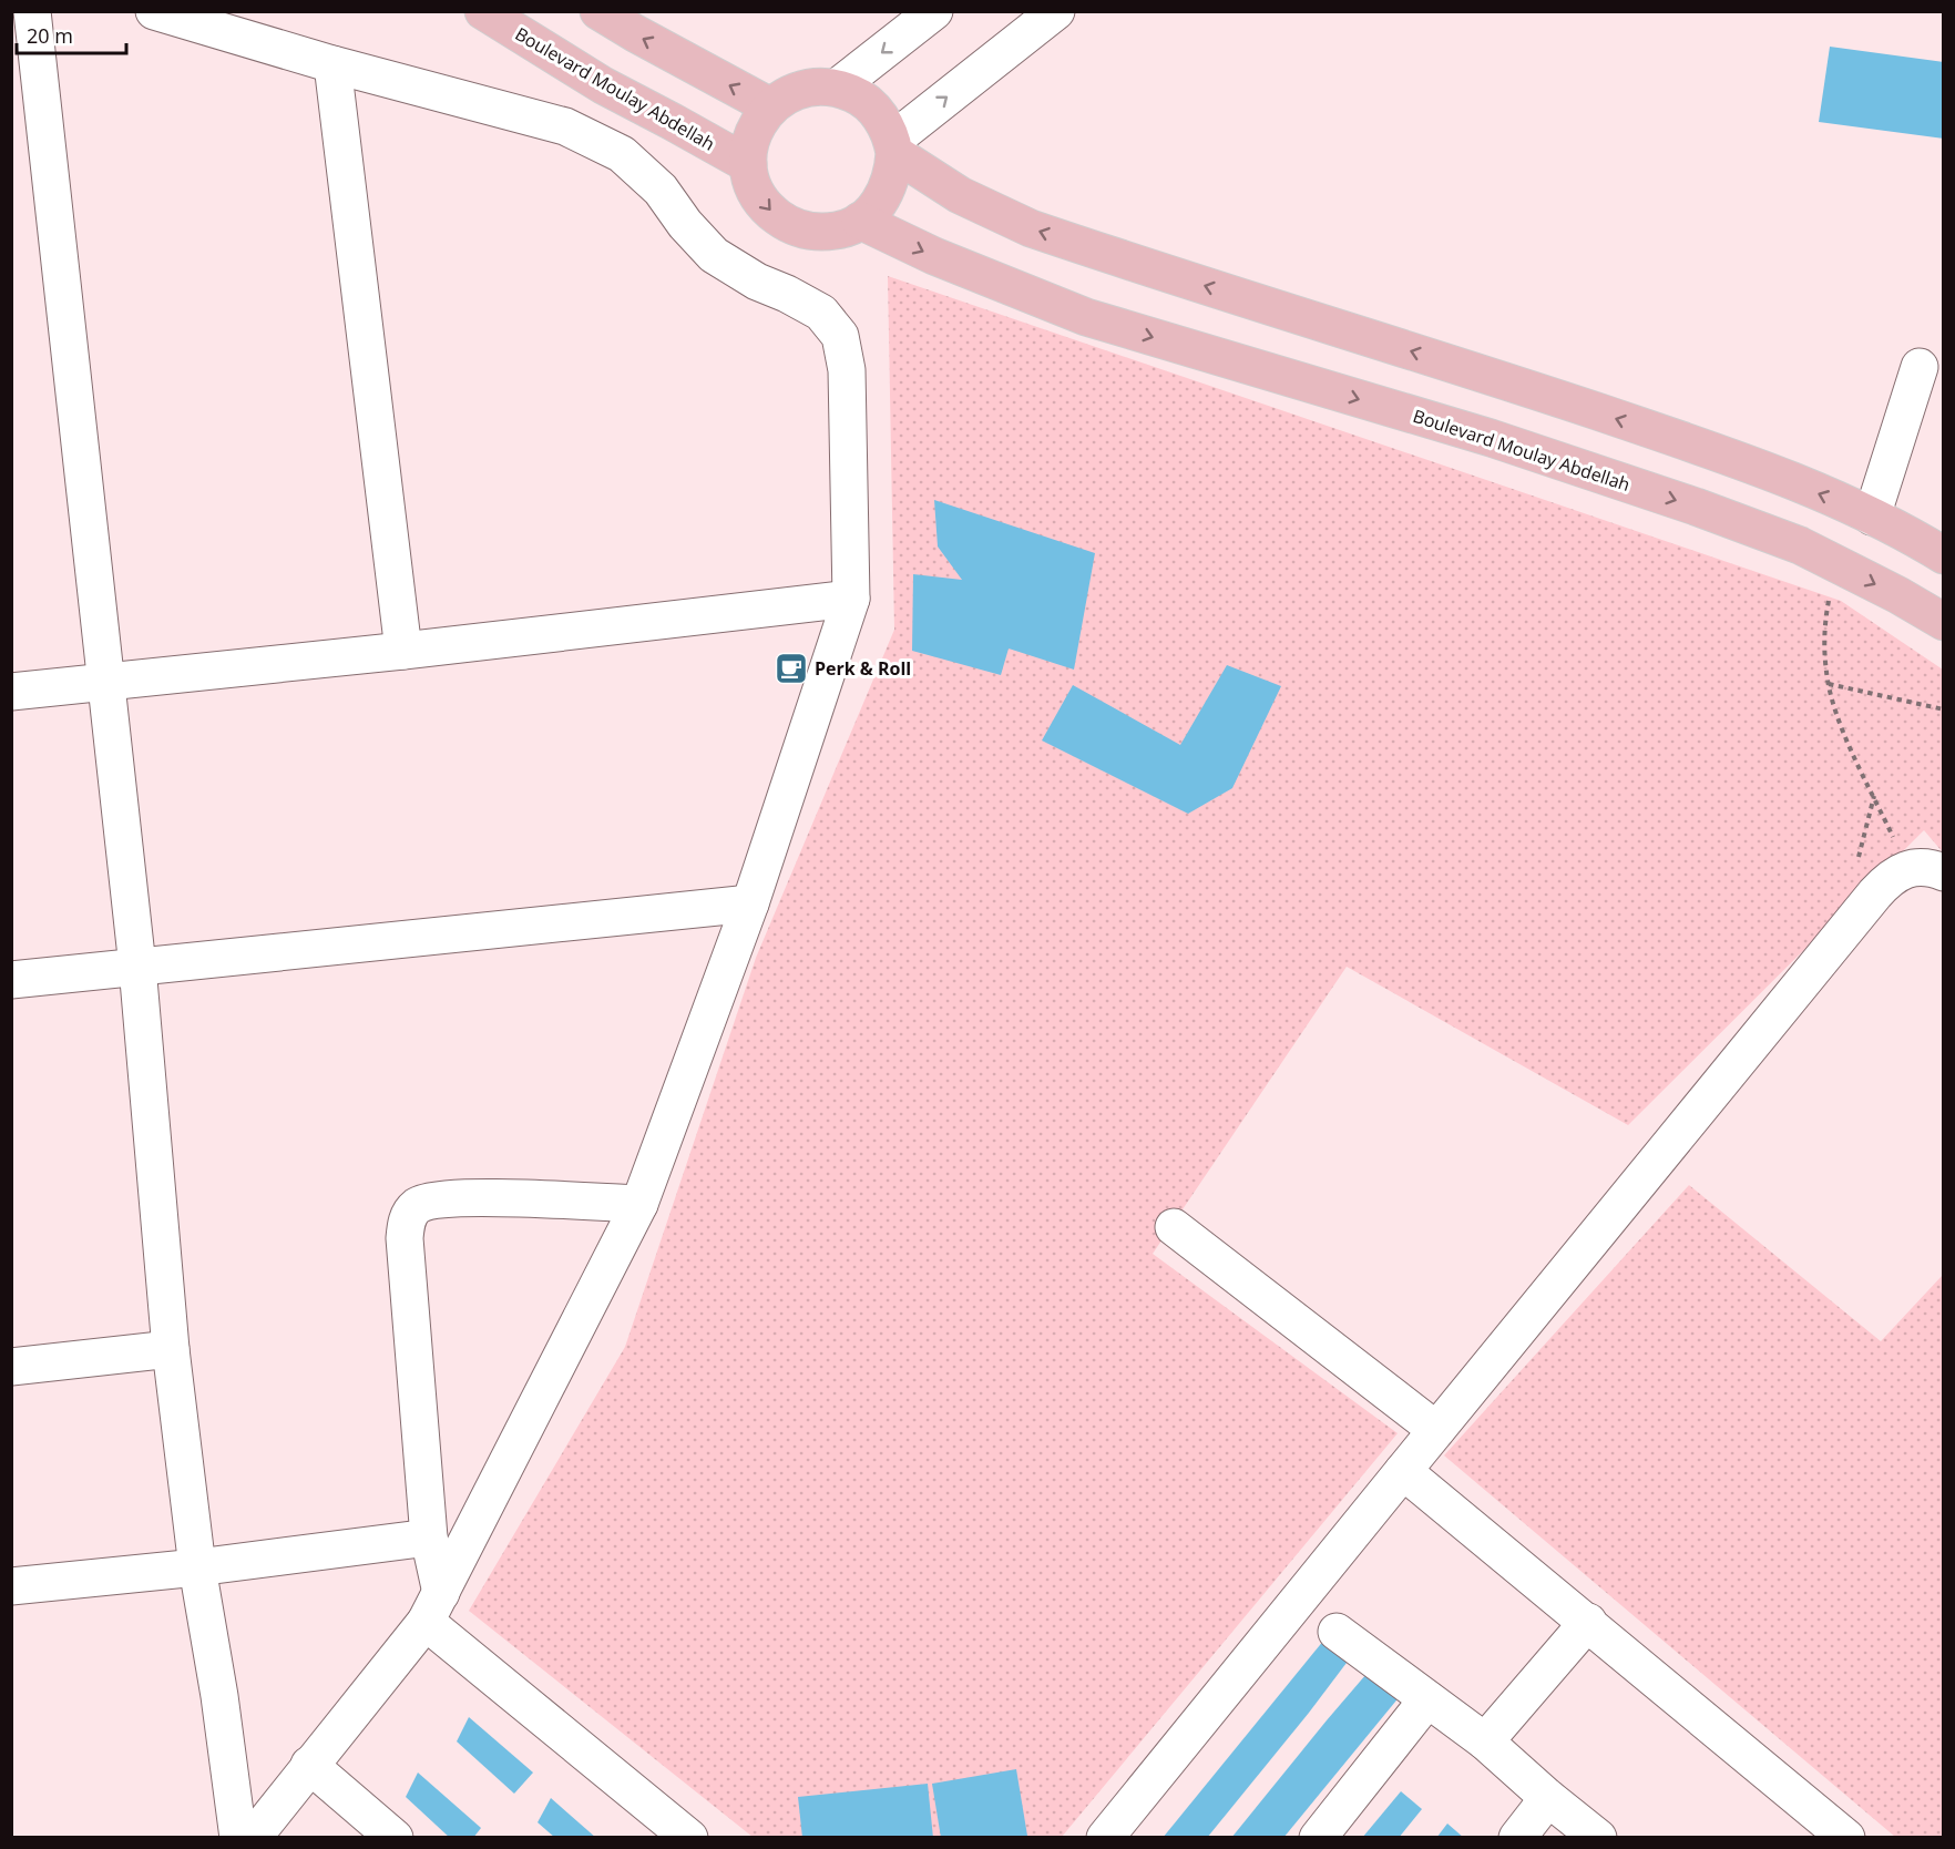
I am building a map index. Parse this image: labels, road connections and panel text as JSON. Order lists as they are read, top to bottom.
{
  "streets": {
    "main road": ["Boulevard Moulay Abdellah"]
  },
  "places": {
    "cafe": ["Perk & Roll"]
  },
  "scale_bar": "20 m"
}
